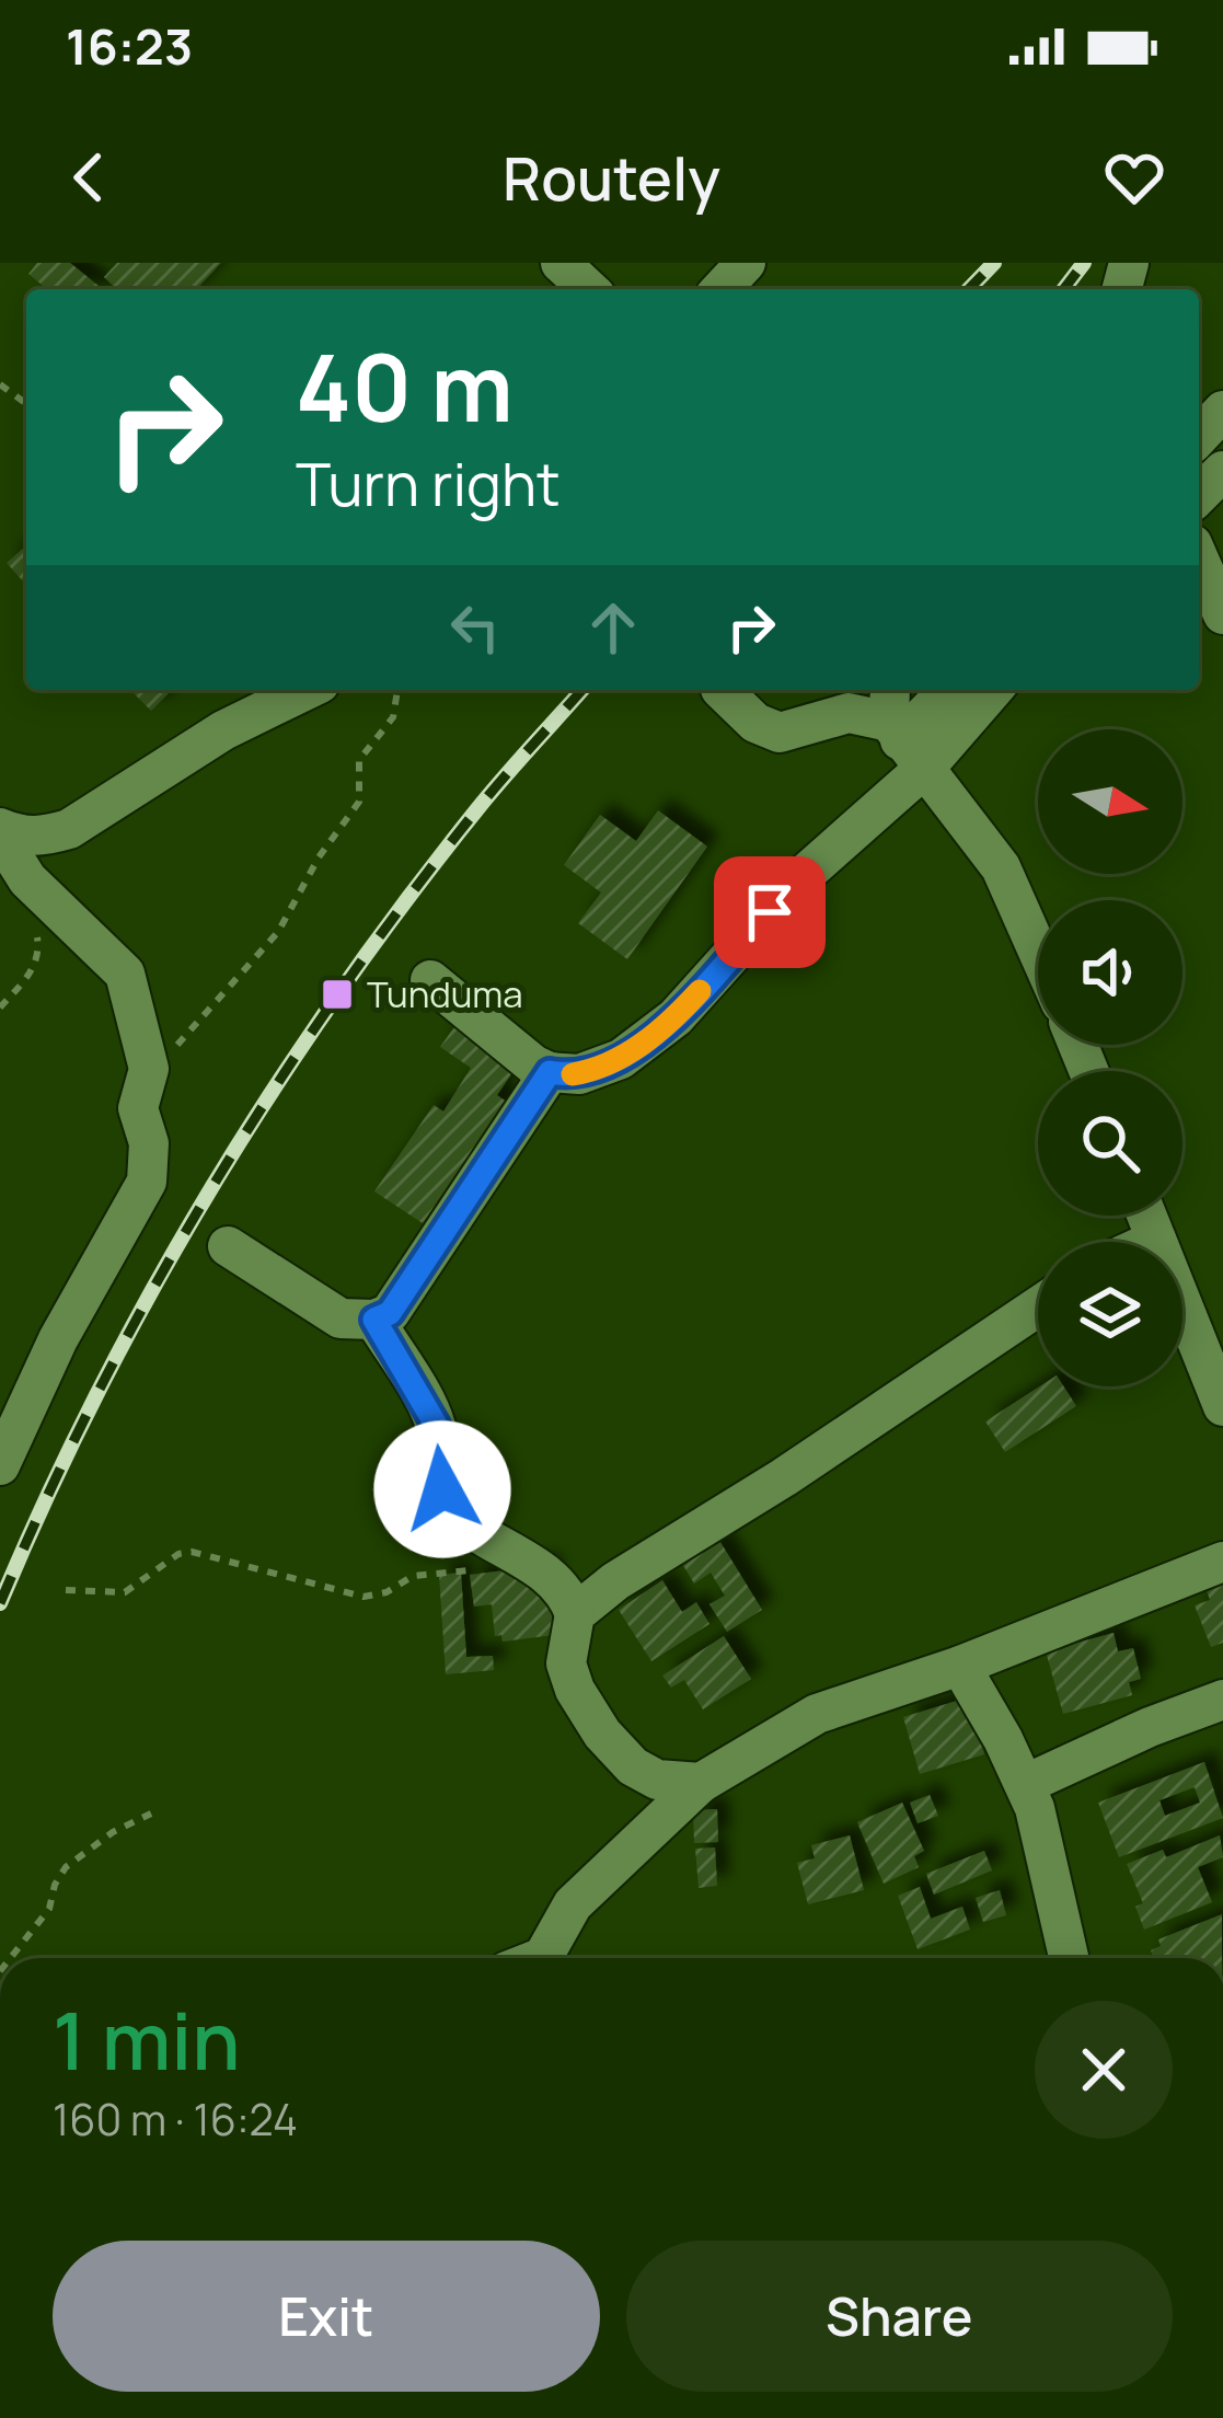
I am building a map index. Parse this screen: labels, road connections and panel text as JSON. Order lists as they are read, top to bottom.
{
  "places": {
    "transit": ["Tunduma"]
  },
  "north": "right",
  "page": {
    "status": "16:23",
    "header": "Routely",
    "turn": ["40 m", "Turn right"],
    "heading": ["1 min", "160 m · 16:24"],
    "buttons": ["Exit", "Share"]
  }
}
